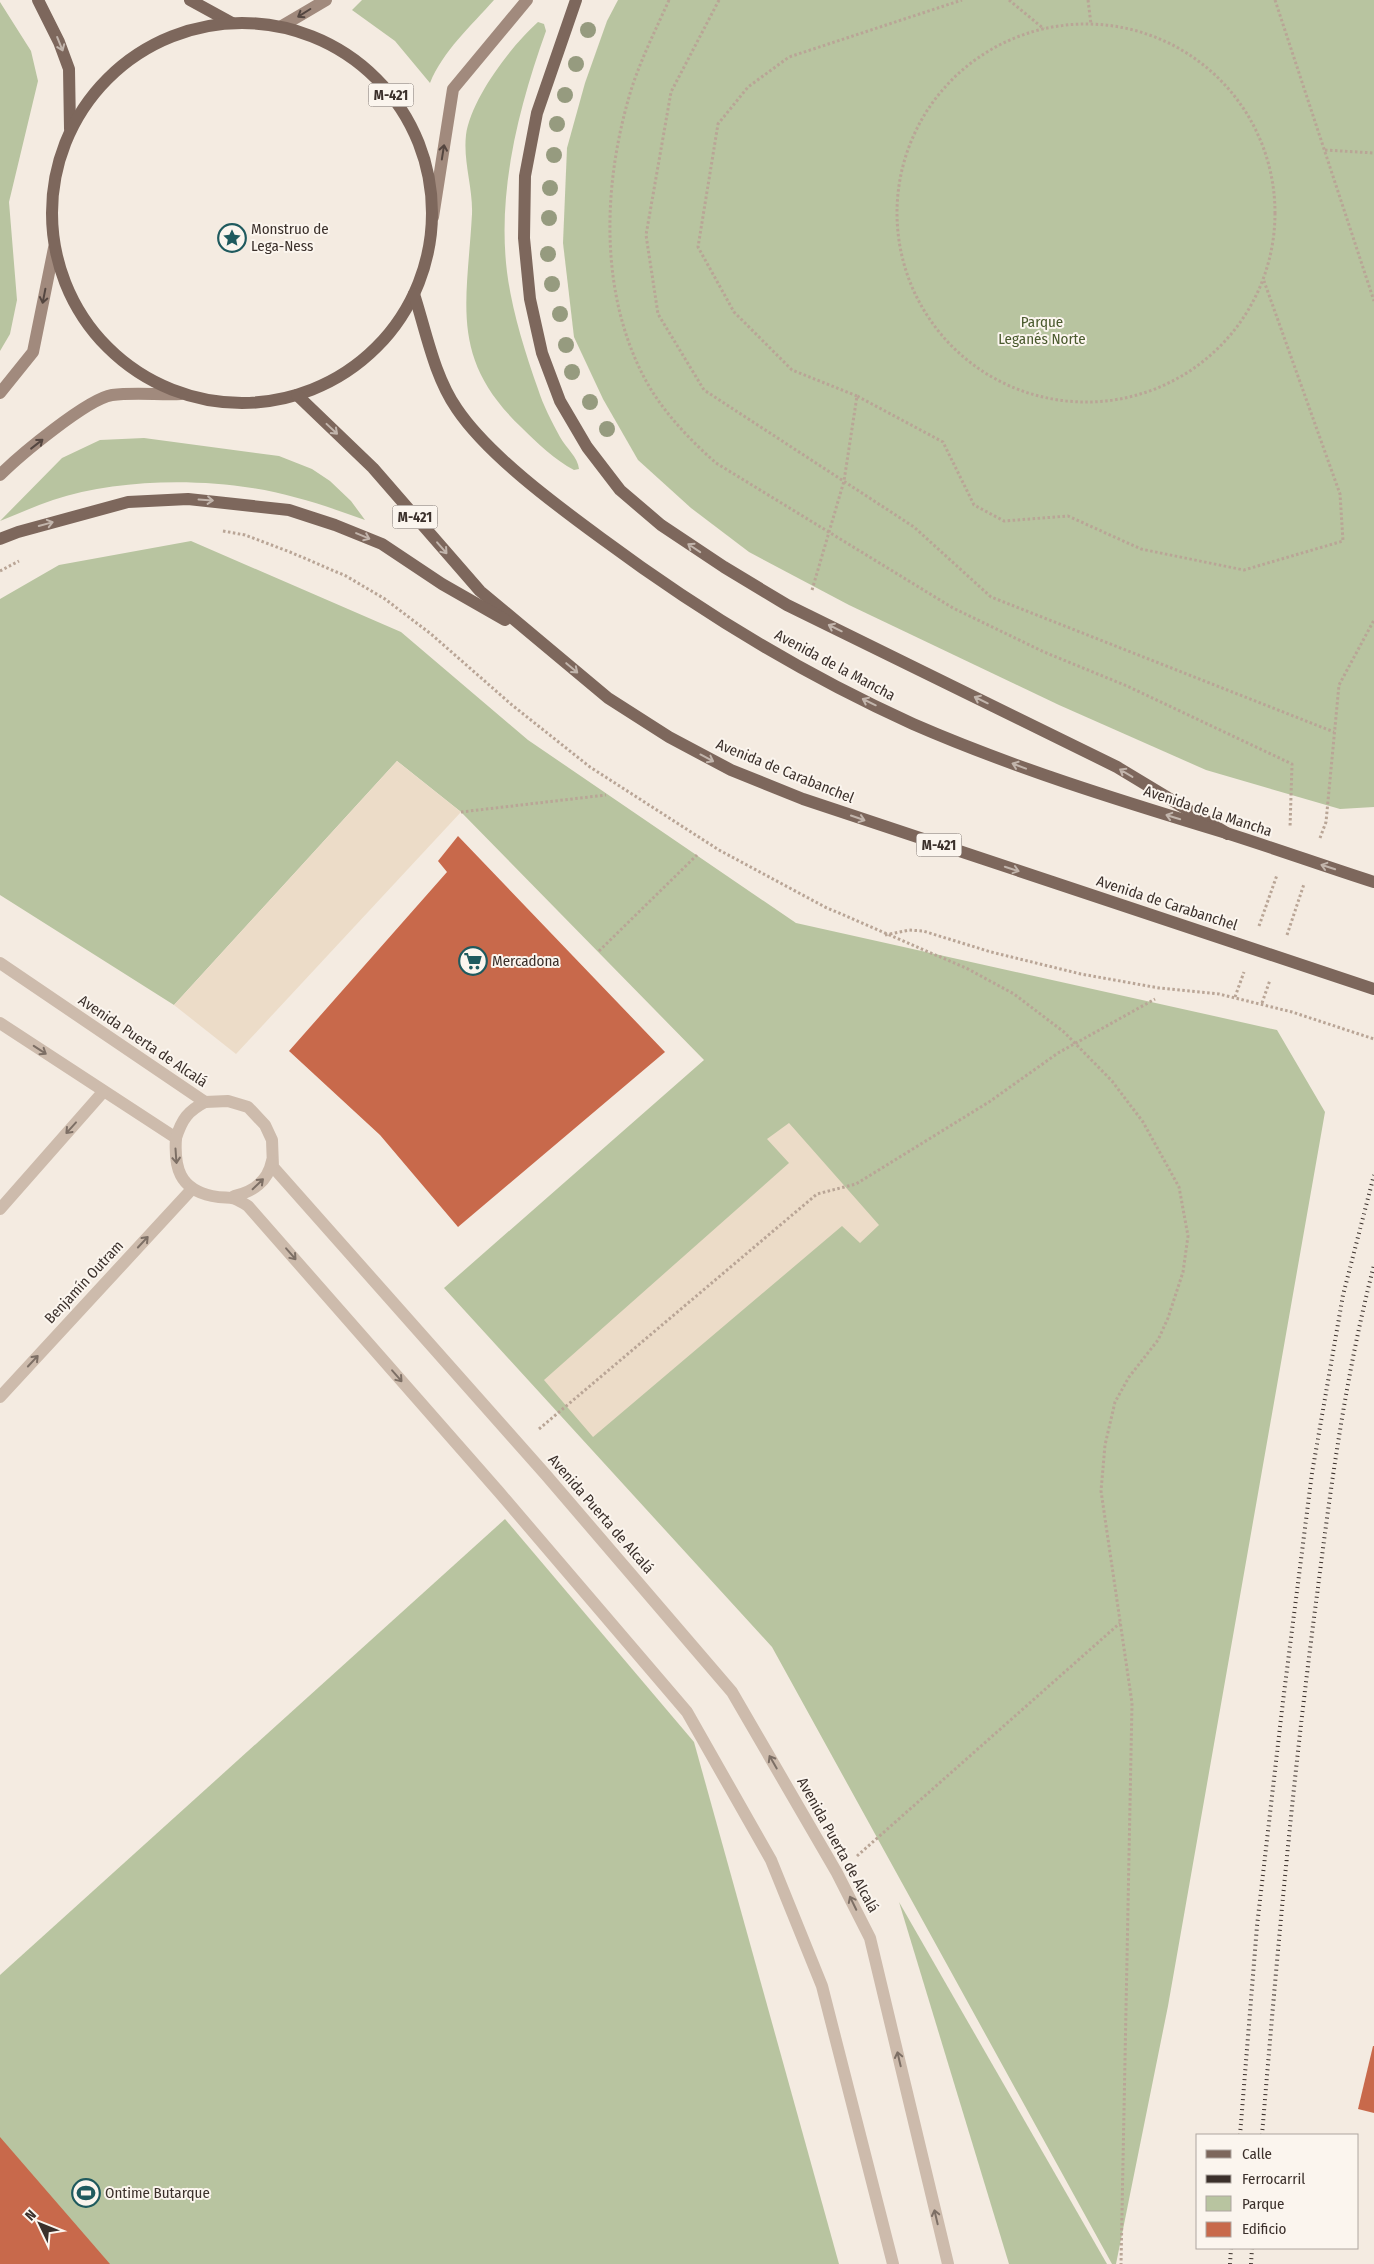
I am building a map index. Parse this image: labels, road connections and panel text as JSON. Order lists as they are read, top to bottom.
{
  "streets": {
    "main road": ["M-421", "Avenida de la Mancha", "Avenida de Carabanchel"],
    "street": ["Avenida Puerta de Alcalá", "Benjamín Outram"]
  },
  "crossings": [
    ["M-421", "Avenida de la Mancha"],
    ["M-421", "Avenida de Carabanchel"],
    ["Avenida Puerta de Alcalá", "Benjamín Outram"]
  ],
  "one_way": ["Avenida de Carabanchel", "Benjamín Outram"],
  "parks": ["Parque Leganés Norte"],
  "places": {
    "place": ["Monstruo de Lega-Ness"],
    "supermarket": ["Mercadona"],
    "sports": ["Ontime Butarque"]
  },
  "legend": [
    "Calle",
    "Ferrocarril",
    "Parque",
    "Edificio"
  ],
  "north": "top left"
}
